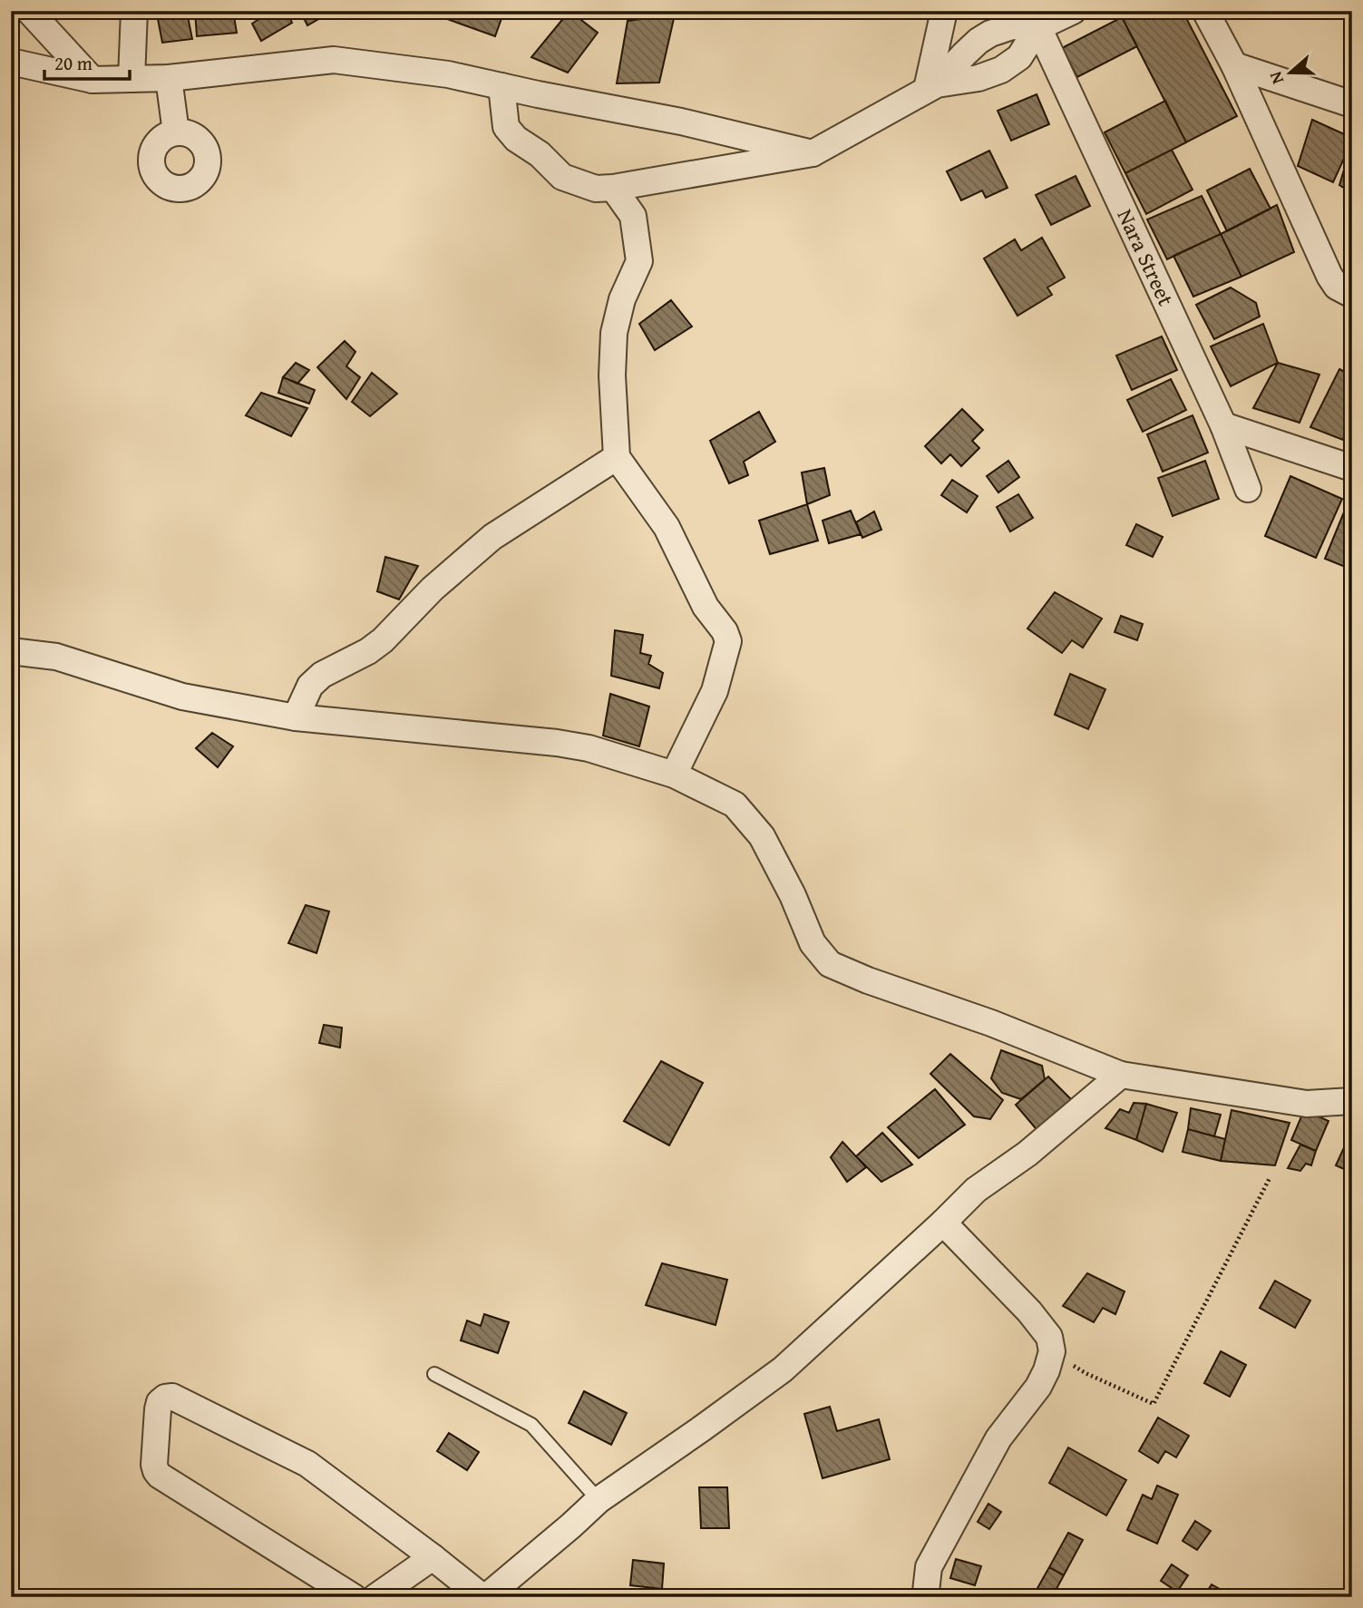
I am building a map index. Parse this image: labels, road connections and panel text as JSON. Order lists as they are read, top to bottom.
{
  "streets": {
    "street": ["Nara Street"]
  },
  "scale_bar": "20 m",
  "north": "left"
}
